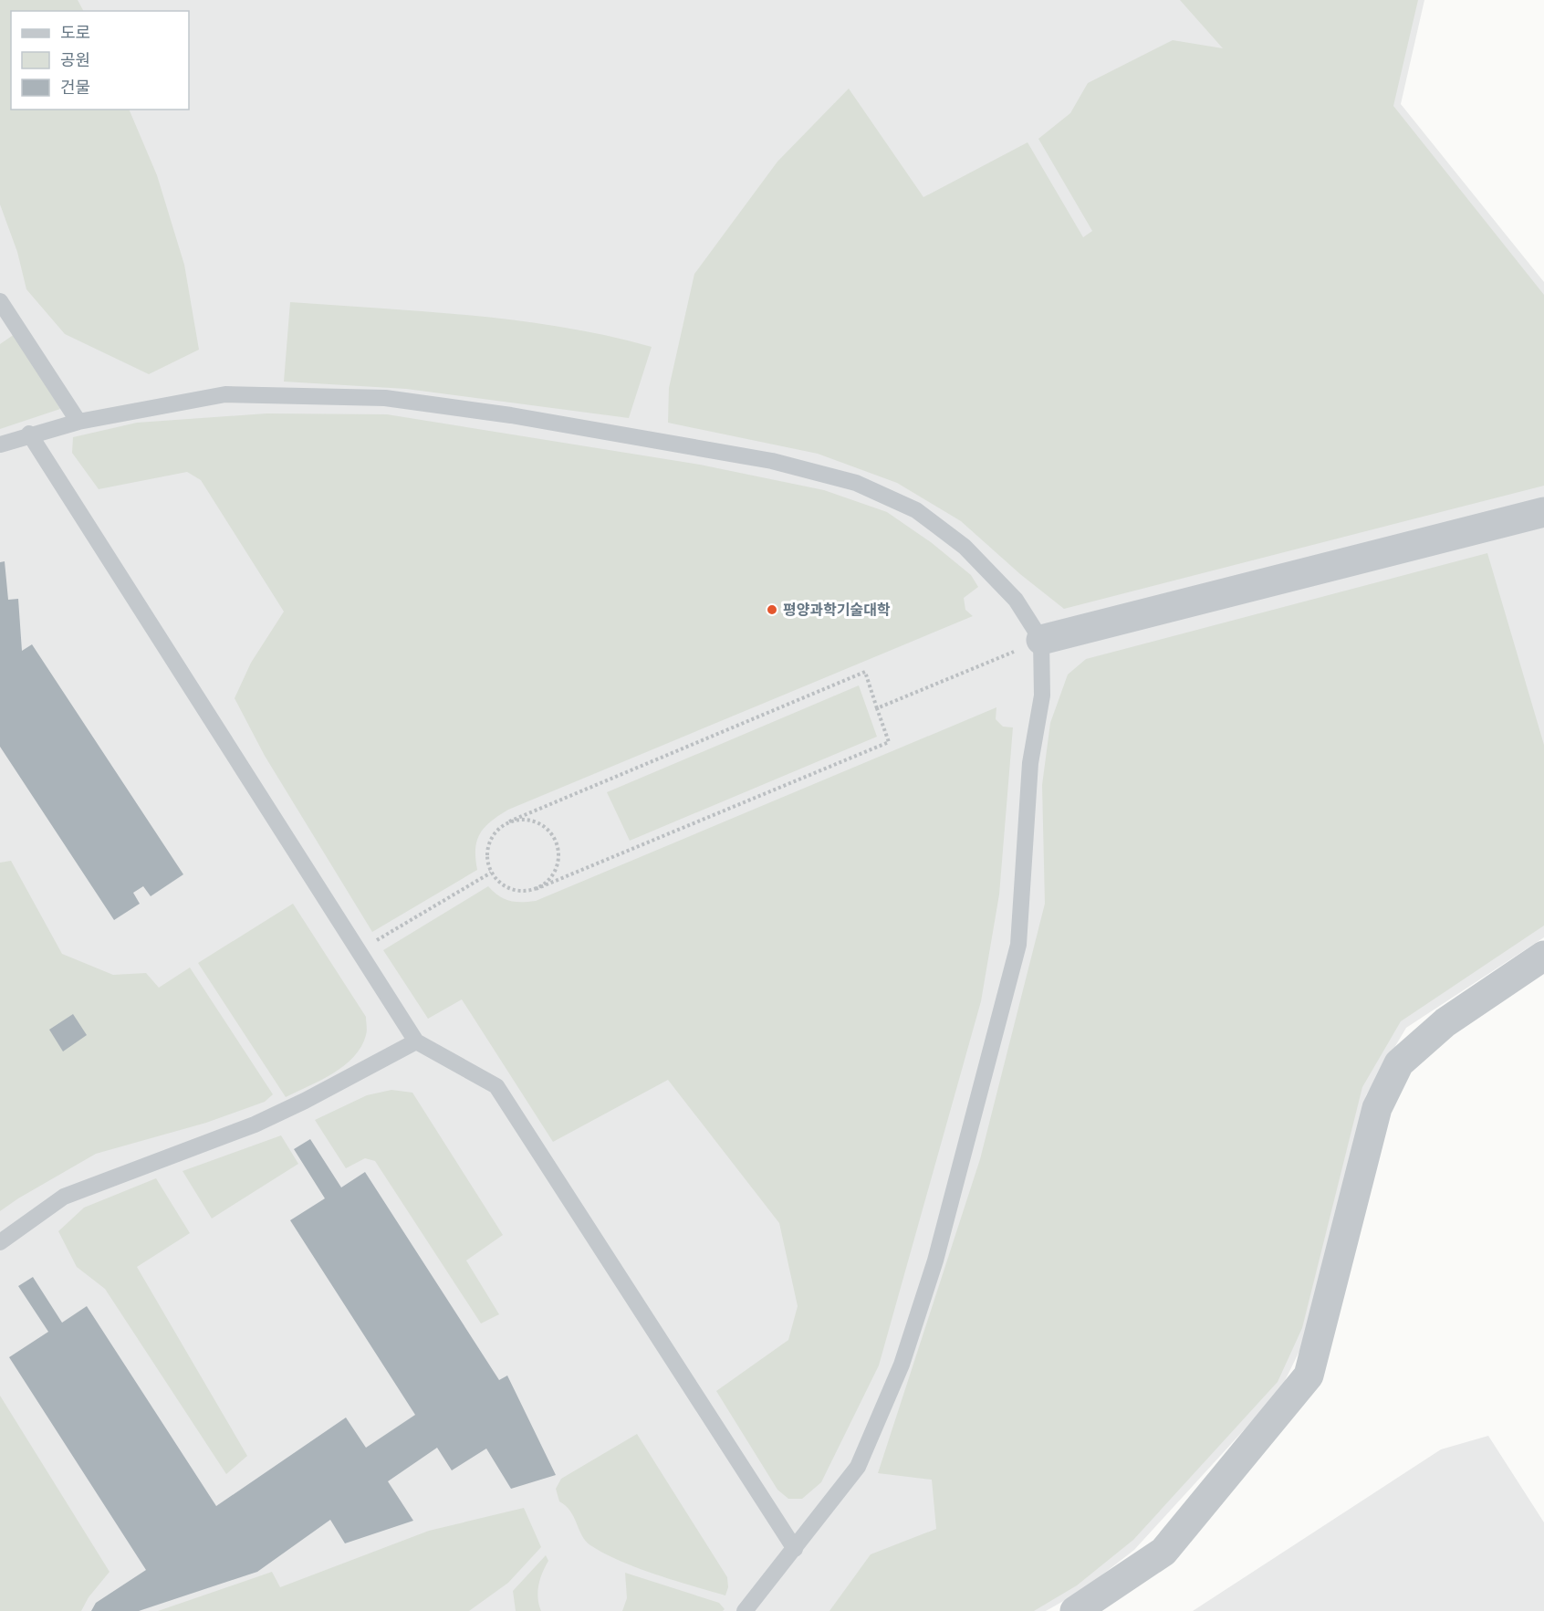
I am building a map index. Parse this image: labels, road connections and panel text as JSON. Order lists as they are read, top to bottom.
{
  "places": ["평양과학기술대학"],
  "legend": ["도로", "공원", "건물"]
}
